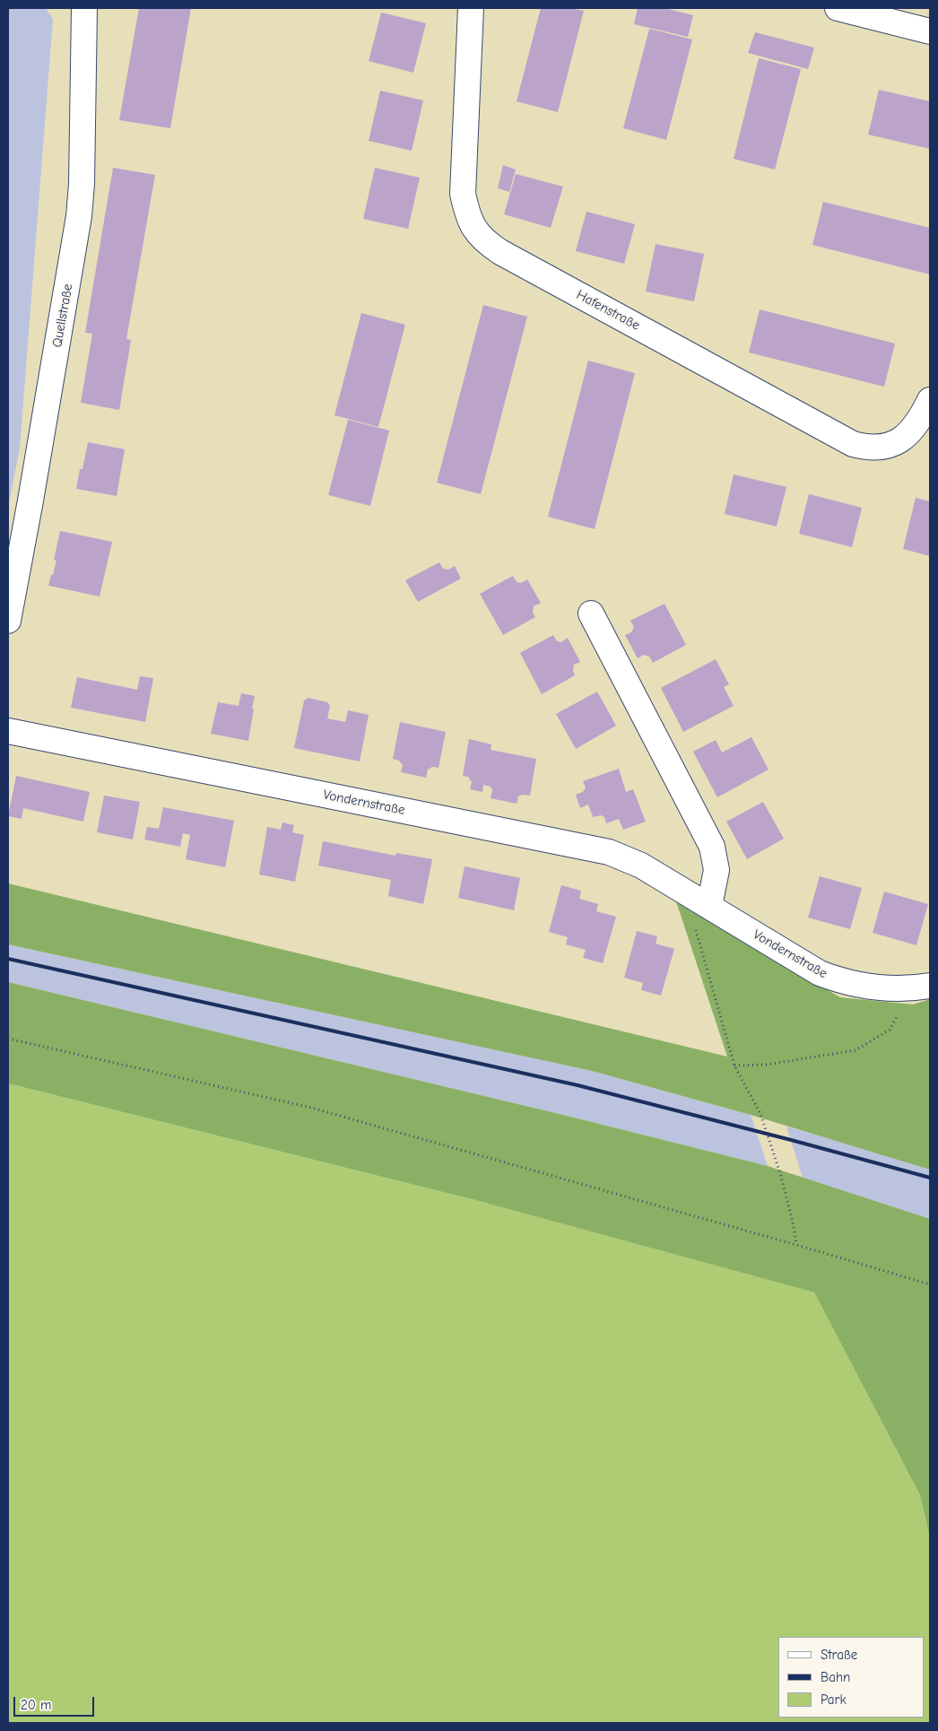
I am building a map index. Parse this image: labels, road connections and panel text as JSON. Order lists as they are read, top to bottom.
{
  "streets": {
    "street": ["Hafenstraße", "Quellstraße", "Vondernstraße"]
  },
  "legend": ["Straße", "Bahn", "Park"],
  "scale_bar": "20 m"
}
